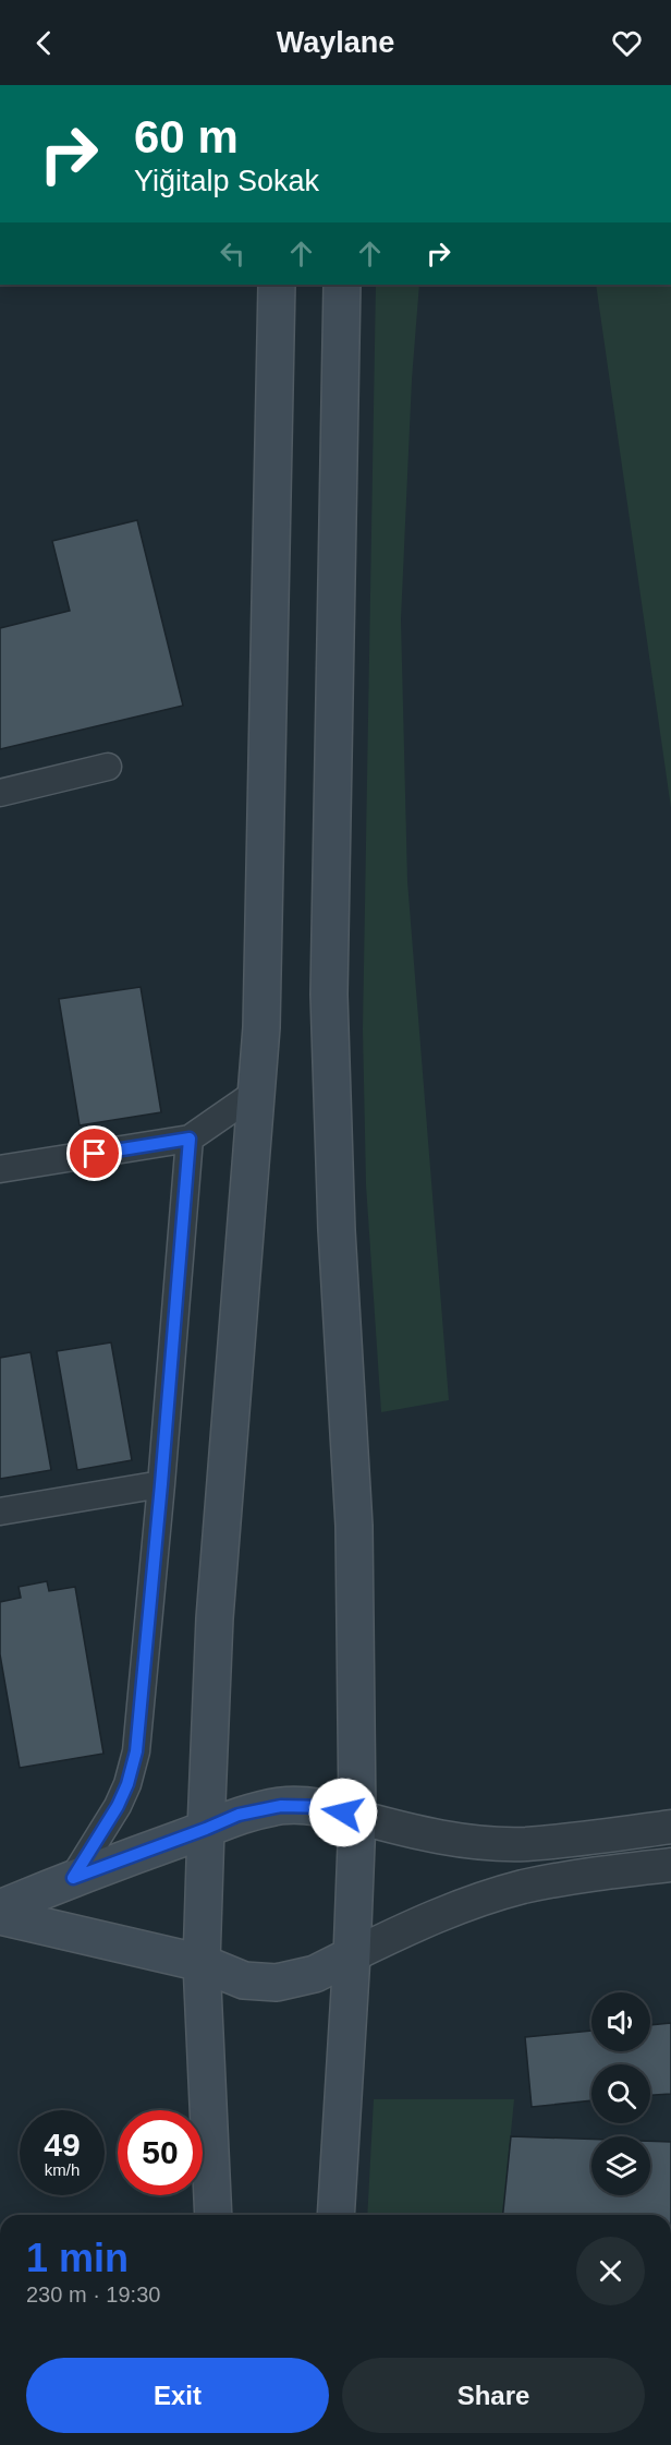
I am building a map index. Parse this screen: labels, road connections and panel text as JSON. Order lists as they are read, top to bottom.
{
  "page": {
    "header": "Waylane",
    "turn": ["60 m", "Yiğitalp Sokak"],
    "speed": "49 km/h",
    "limit": "50",
    "heading": ["1 min", "230 m · 19:30"],
    "buttons": ["Exit", "Share"]
  }
}
